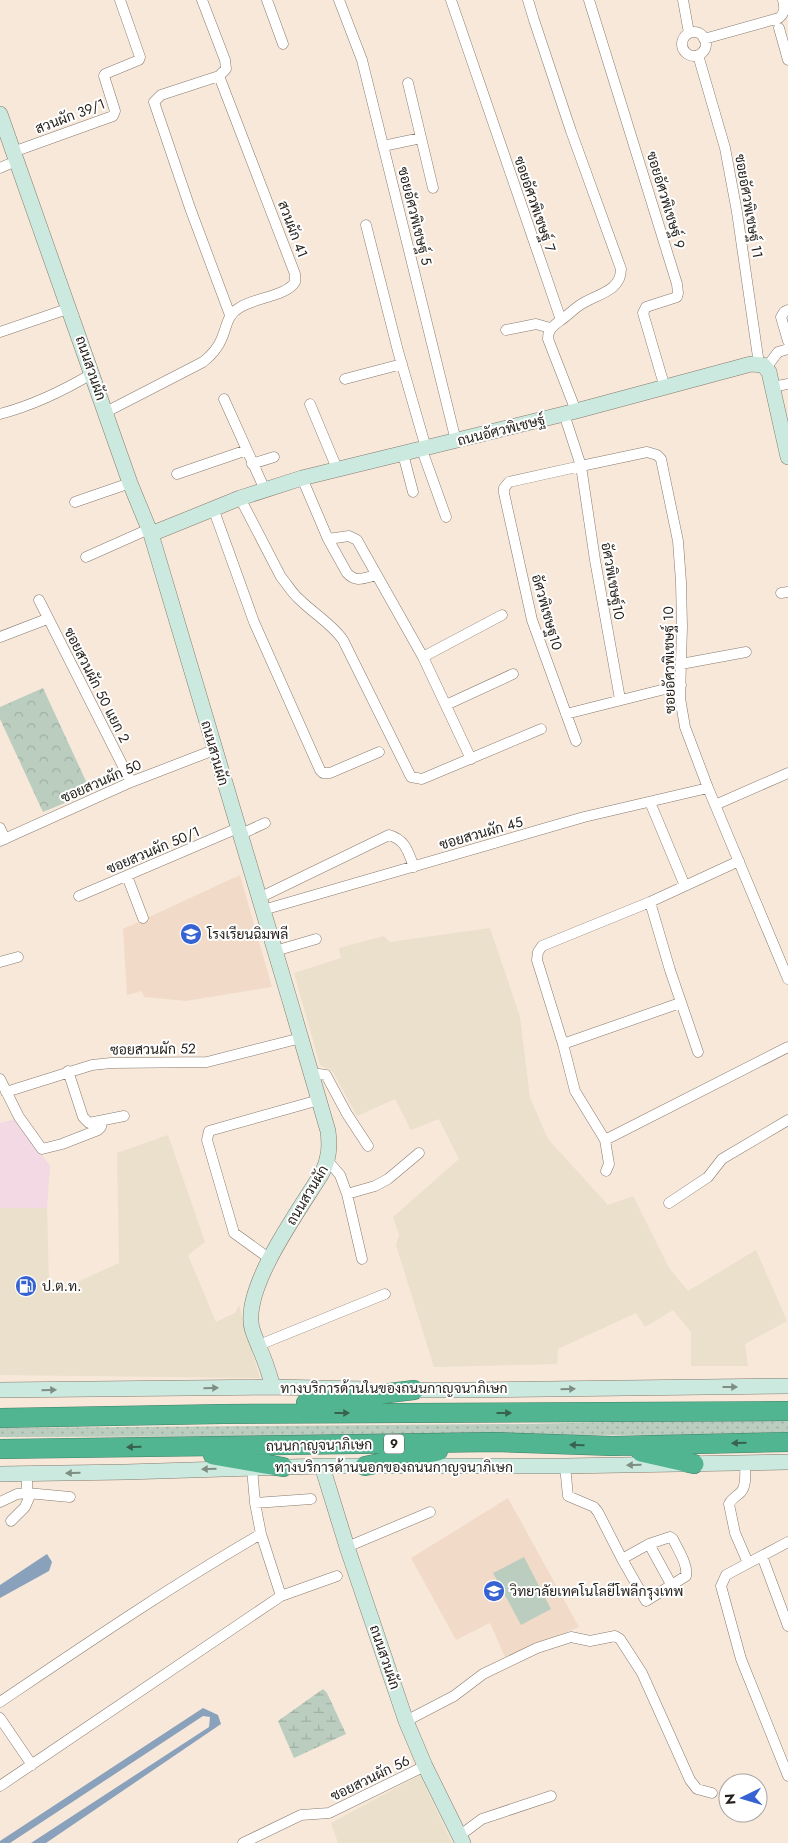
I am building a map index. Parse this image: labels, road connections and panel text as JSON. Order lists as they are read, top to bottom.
{
  "streets": {
    "highway": ["9", "ถนนกาญจนาภิเษก"],
    "street": [
      "สวนผัก 39/1",
      "ซอยอัศวพิเชษฐ์ 9",
      "ซอยอัศวพิเชษฐ์ 7",
      "ซอยอัศวพิเชษฐ์ 11",
      "ซอยอัศวพิเชษฐ์ 5",
      "สวนผัก 41",
      "ถนนสวนผัก",
      "ถนนอัศวพิเชษฐ์",
      "อัศวพิเชษฐ์10",
      "อัศวพิเชษฐ10",
      "ซอยอัศวพิเชษฐ์ 10",
      "ซอยสวนผัก 50 แยก 2",
      "ซอยสวนผัก 50",
      "ซอยสวนผัก 45",
      "ซอยสวนผัก 50/1",
      "ซอยสวนผัก 52",
      "ทางบริการด้านในของถนนกาญจนาภิเษก",
      "ทางบริการด้านนอกของถนนกาญจนาภิเษก",
      "ซอยสวนผัก 56"
    ]
  },
  "crossings": [
    ["สวนผัก 39/1", "ถนนสวนผัก"],
    ["ซอยอัศวพิเชษฐ์ 9", "ถนนอัศวพิเชษฐ์"],
    ["ซอยอัศวพิเชษฐ์ 11", "ถนนอัศวพิเชษฐ์"],
    ["ซอยอัศวพิเชษฐ์ 5", "ถนนอัศวพิเชษฐ์"],
    ["ถนนสวนผัก", "ถนนอัศวพิเชษฐ์"],
    ["ถนนสวนผัก", "ซอยสวนผัก 50"],
    ["ถนนสวนผัก", "ซอยสวนผัก 45"],
    ["ถนนสวนผัก", "ซอยสวนผัก 50/1"],
    ["ถนนสวนผัก", "ซอยสวนผัก 52"],
    ["ถนนสวนผัก", "ทางบริการด้านในของถนนกาญจนาภิเษก"],
    ["ถนนสวนผัก", "ทางบริการด้านนอกของถนนกาญจนาภิเษก"],
    ["ถนนสวนผัก", "ซอยสวนผัก 56"],
    ["อัศวพิเชษฐ์10", "อัศวพิเชษฐ10"],
    ["อัศวพิเชษฐ์10", "ซอยอัศวพิเชษฐ์ 10"],
    ["อัศวพิเชษฐ10", "ซอยอัศวพิเชษฐ์ 10"],
    ["ซอยอัศวพิเชษฐ์ 10", "ซอยสวนผัก 45"],
    ["ซอยสวนผัก 50 แยก 2", "ซอยสวนผัก 50"]
  ],
  "one_way": ["ทางบริการด้านในของถนนกาญจนาภิเษก", "ทางบริการด้านนอกของถนนกาญจนาภิเษก"],
  "places": {
    "school or university": ["โรงเรียนฉิมพลี", "วิทยาลัยเทคโนโลยีโพลีกรุงเทพ"],
    "fuel station": ["ป.ต.ท."]
  },
  "north": "left"
}
